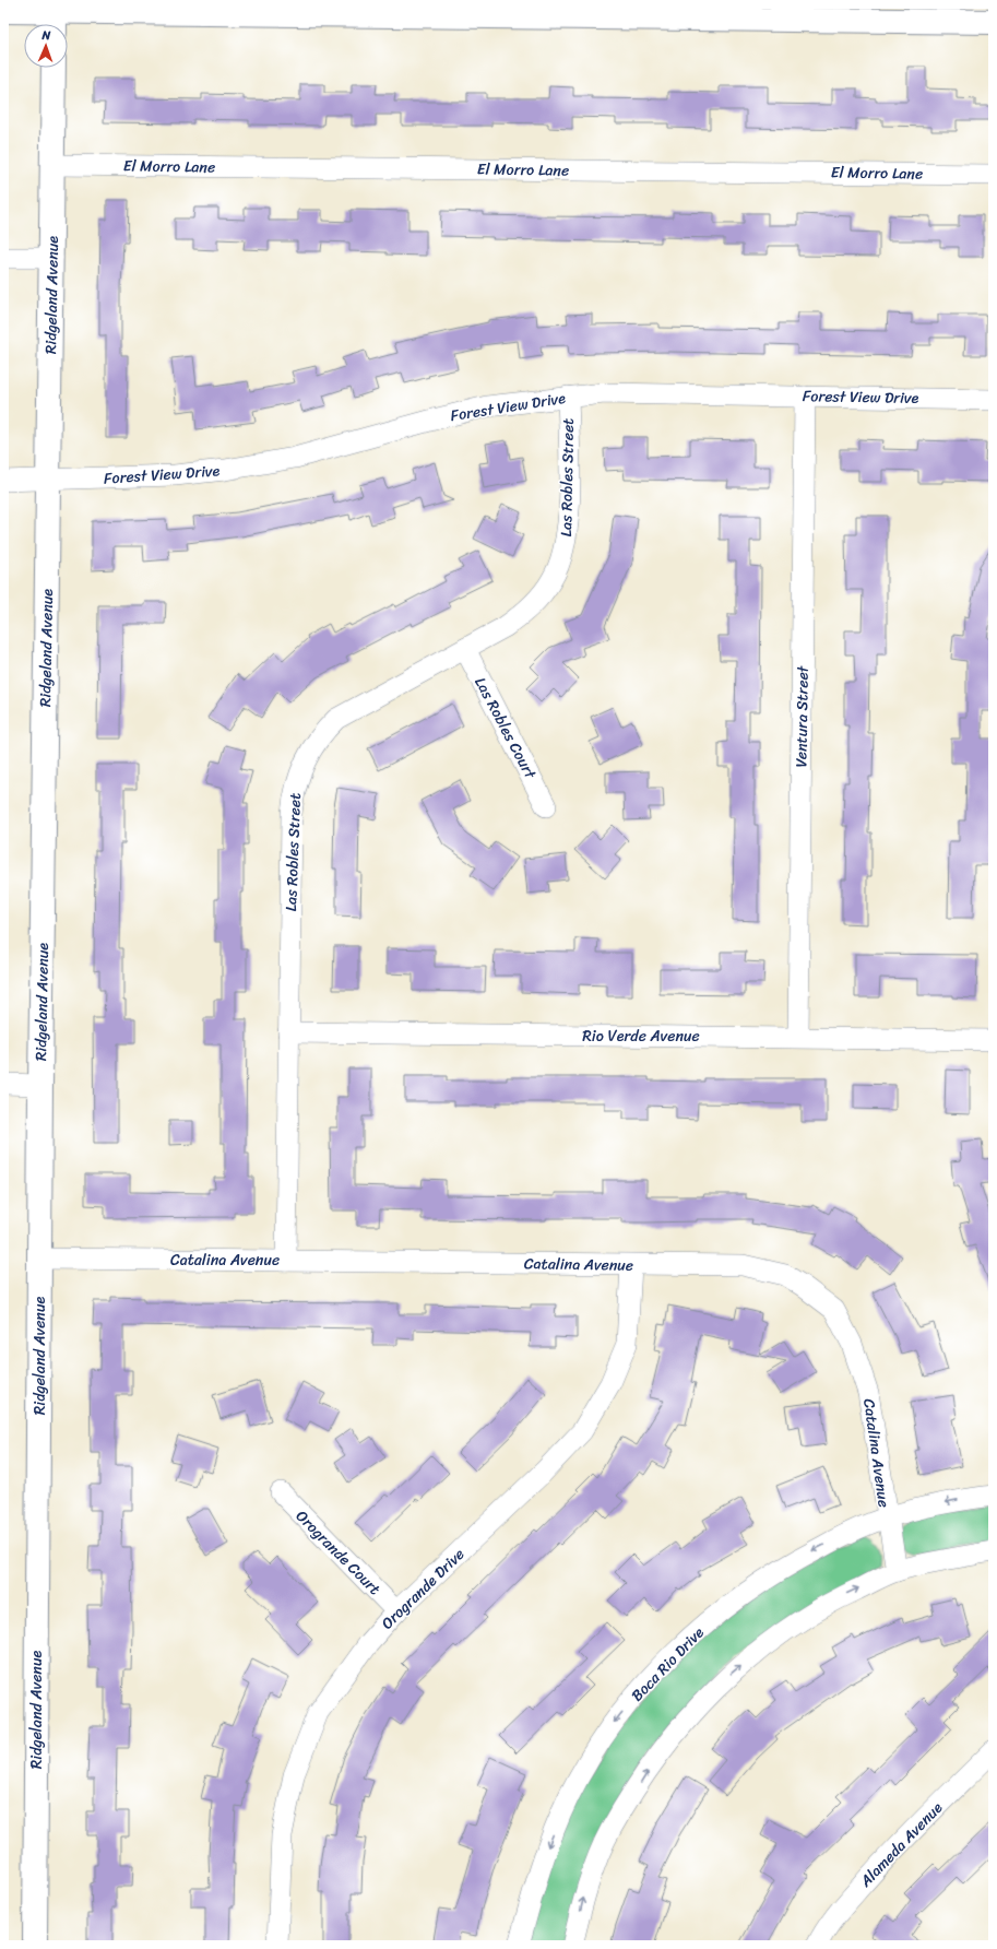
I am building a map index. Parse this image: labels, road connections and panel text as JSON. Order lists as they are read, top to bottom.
{
  "streets": {
    "street": [
      "El Morro Lane",
      "Ridgeland Avenue",
      "Forest View Drive",
      "Las Robles Street",
      "Ventura Street",
      "Las Robles Court",
      "Rio Verde Avenue",
      "Catalina Avenue",
      "Orogrande Court",
      "Orogrande Drive",
      "Boca Rio Drive",
      "Alameda Avenue"
    ]
  },
  "crossings": [
    ["El Morro Lane", "Ridgeland Avenue"],
    ["Ridgeland Avenue", "Forest View Drive"],
    ["Ridgeland Avenue", "Catalina Avenue"],
    ["Forest View Drive", "Las Robles Street"],
    ["Forest View Drive", "Ventura Street"],
    ["Las Robles Street", "Las Robles Court"],
    ["Las Robles Street", "Rio Verde Avenue"],
    ["Las Robles Street", "Catalina Avenue"],
    ["Ventura Street", "Rio Verde Avenue"],
    ["Catalina Avenue", "Orogrande Drive"],
    ["Catalina Avenue", "Boca Rio Drive"],
    ["Orogrande Court", "Orogrande Drive"]
  ],
  "north": "top"
}
